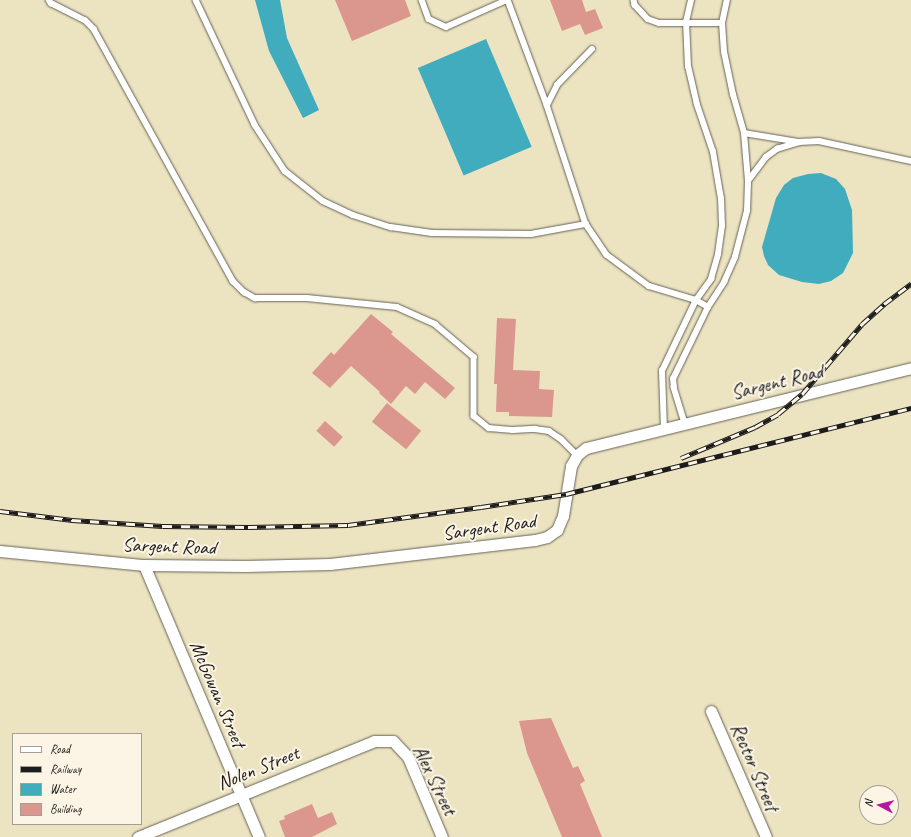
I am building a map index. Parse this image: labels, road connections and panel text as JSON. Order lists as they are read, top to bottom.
{
  "streets": {
    "street": [
      "Sargent Road",
      "McGowan Street",
      "Rector Street",
      "Nolen Street",
      "Alex Street"
    ]
  },
  "crossings": [
    ["Sargent Road", "McGowan Street"],
    ["McGowan Street", "Nolen Street"],
    ["Nolen Street", "Alex Street"]
  ],
  "legend": [
    "Road",
    "Railway",
    "Water",
    "Building"
  ],
  "north": "left"
}
